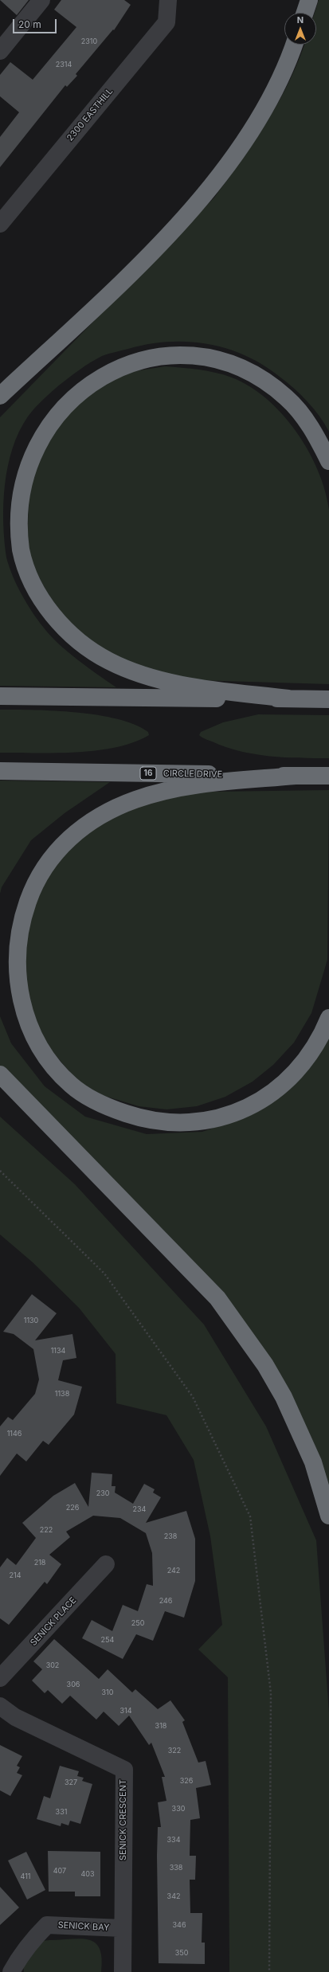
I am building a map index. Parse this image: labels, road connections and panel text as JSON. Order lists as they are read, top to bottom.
{
  "streets": {
    "highway": ["16", "CIRCLE DRIVE"],
    "street": [
      "2300 EASTHILL",
      "SENICK PLACE",
      "SENICK CRESCENT",
      "SENICK BAY"
    ]
  },
  "crossings": [
    ["SENICK CRESCENT", "SENICK BAY"]
  ],
  "house_numbers": [
    "2310",
    "2314",
    "1130",
    "1134",
    "1138",
    "1146",
    "230",
    "226",
    "234",
    "222",
    "238",
    "218",
    "242",
    "214",
    "246",
    "250",
    "254",
    "302",
    "306",
    "310",
    "314",
    "318",
    "322",
    "326",
    "327",
    "330",
    "331",
    "334",
    "338",
    "407",
    "403",
    "411",
    "342",
    "346",
    "350"
  ],
  "scale_bar": "20 m",
  "north": "top"
}
